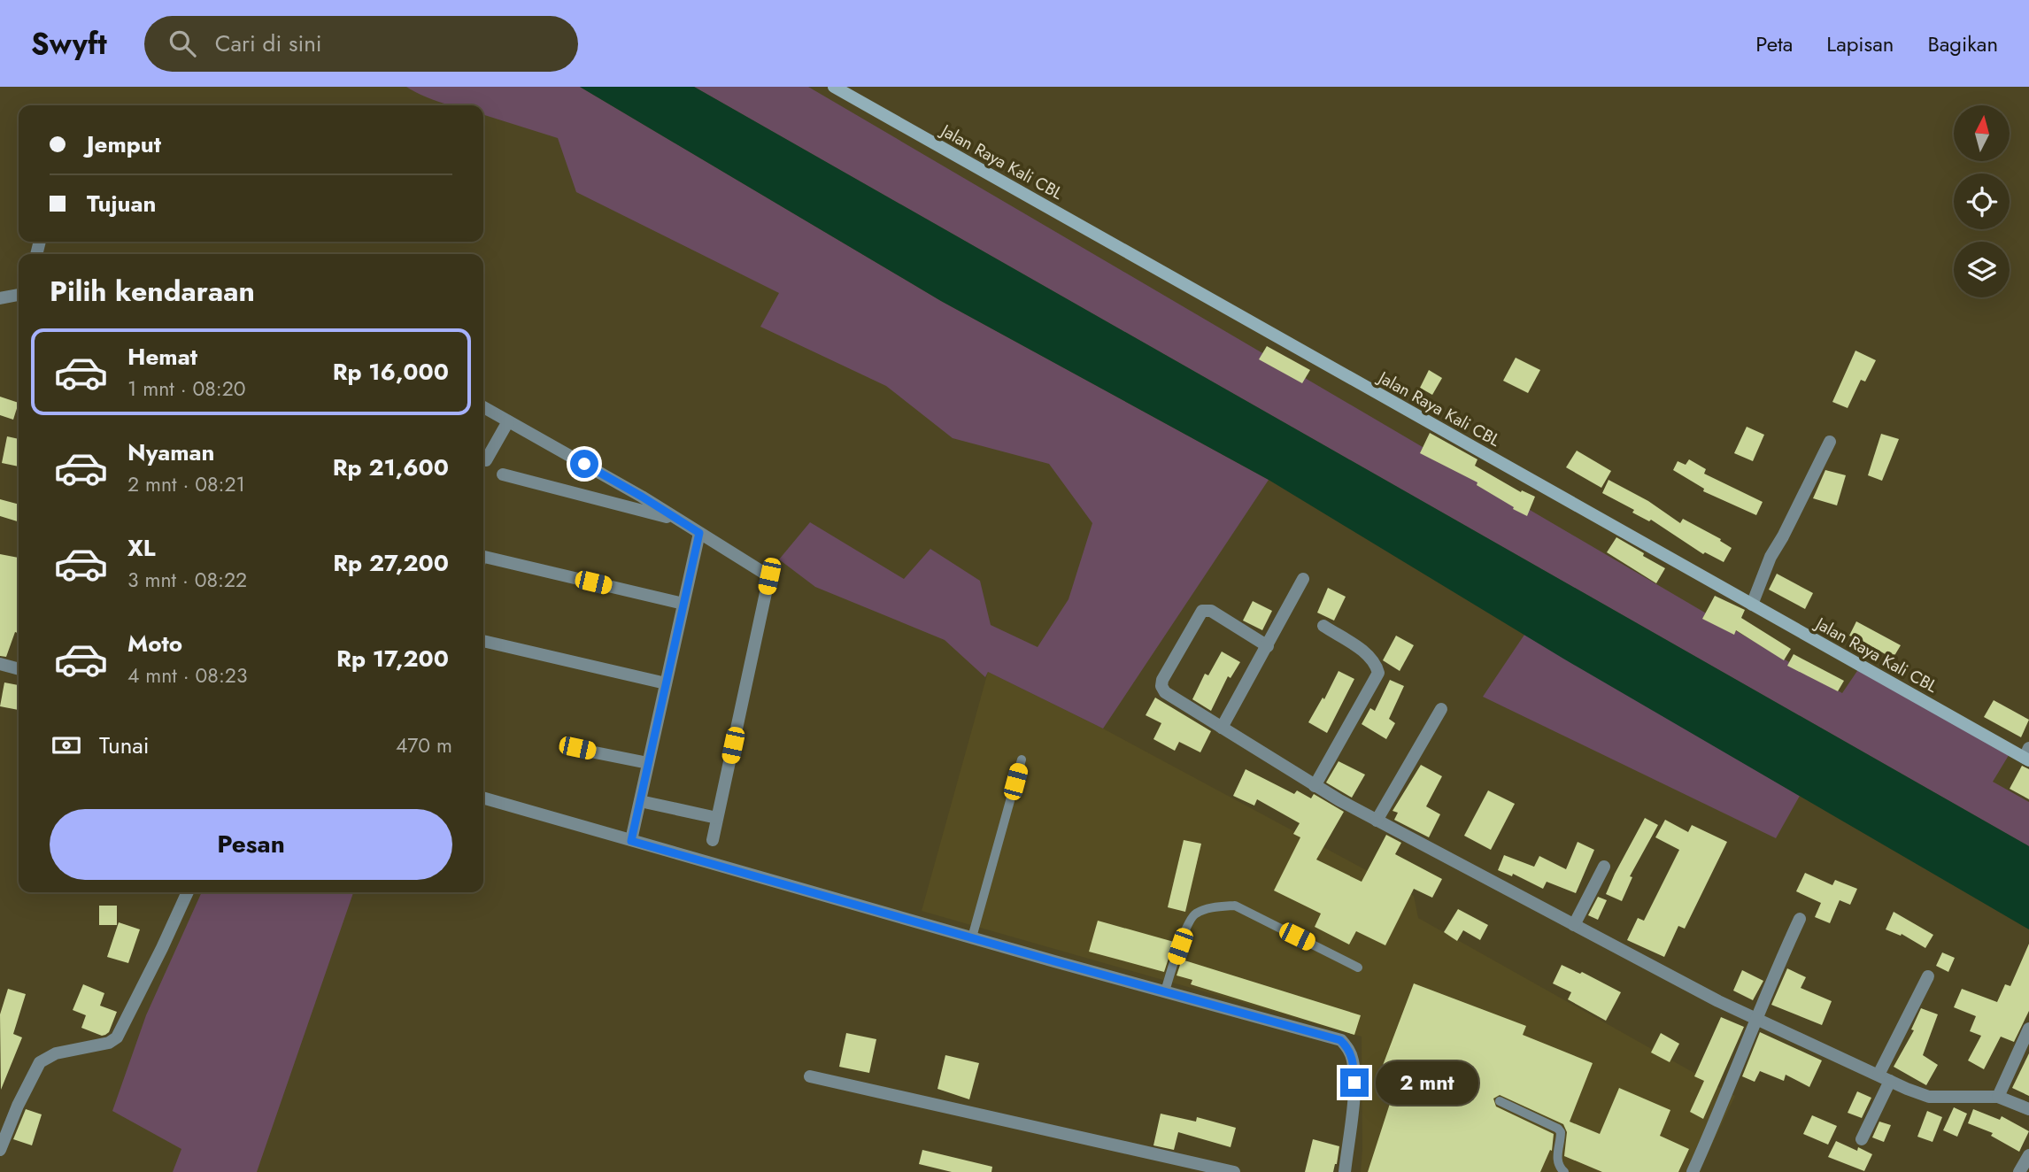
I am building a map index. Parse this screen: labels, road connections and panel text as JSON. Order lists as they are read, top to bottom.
{
  "streets": {
    "main road": ["Jalan Raya Kali CBL"]
  },
  "north": "top",
  "page": {
    "header": "Swyft",
    "search": "Cari di sini",
    "nav": ["Peta", "Lapisan", "Bagikan"],
    "banner": ["Jemput", "Tujuan"],
    "heading": "Pilih kendaraan",
    "list": [
      {
        "name": "Hemat",
        "note": "1 mnt · 08:20",
        "value": "Rp 16,000"
      },
      {
        "name": "Nyaman",
        "note": "2 mnt · 08:21",
        "value": "Rp 21,600"
      },
      {
        "name": "XL",
        "note": "3 mnt · 08:22",
        "value": "Rp 27,200"
      },
      {
        "name": "Moto",
        "note": "4 mnt · 08:23",
        "value": "Rp 17,200"
      }
    ],
    "pay": ["Tunai", "470 m"],
    "buttons": "Pesan",
    "bubble": "2 mnt"
  }
}
